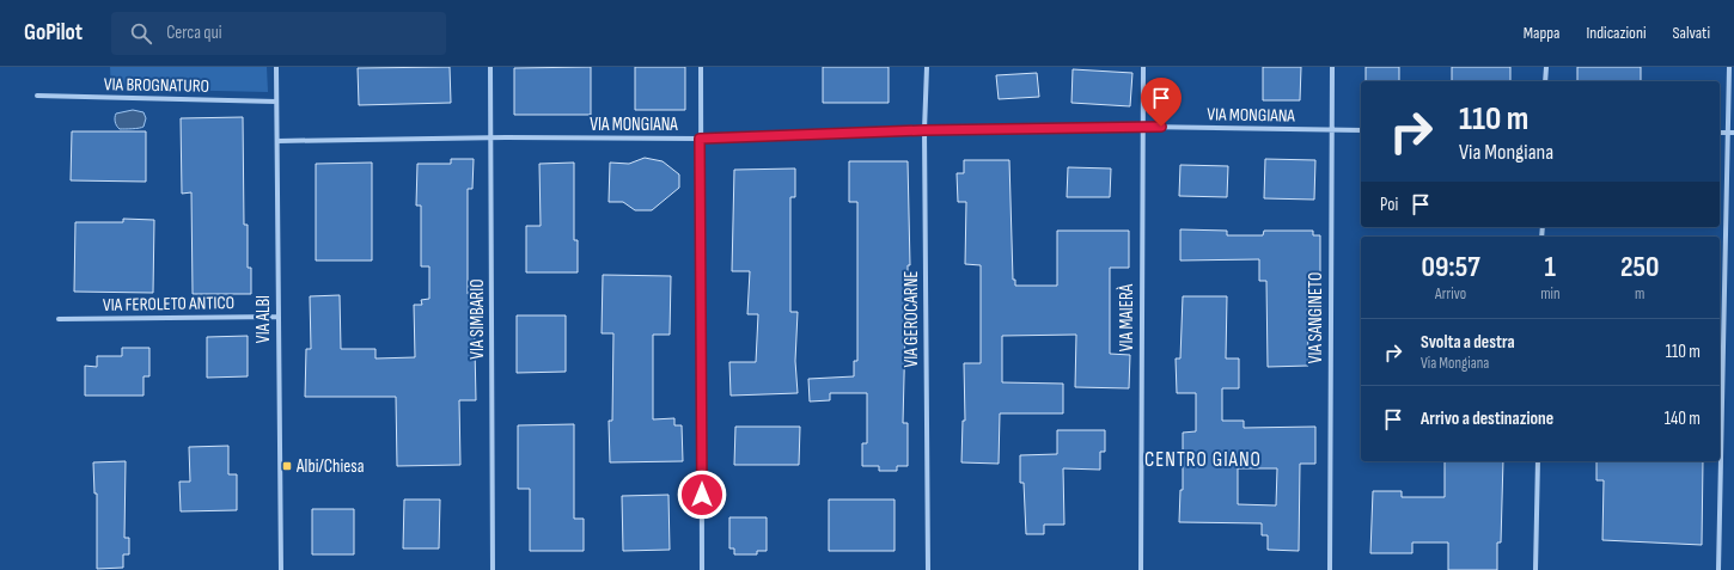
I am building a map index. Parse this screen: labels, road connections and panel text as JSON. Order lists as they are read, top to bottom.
{
  "streets": {
    "street": [
      "VIA BROGNATURO",
      "VIA MONGIANA",
      "VIA FEROLETO ANTICO",
      "VIA MAIERÀ",
      "VIA SANGINETO",
      "VIA ALBI",
      "VIA SIMBARIO",
      "VIA GEROCARNE"
    ]
  },
  "crossings": [
    ["VIA BROGNATURO", "VIA ALBI"],
    ["VIA MONGIANA", "VIA MAIERÀ"],
    ["VIA MONGIANA", "VIA SANGINETO"],
    ["VIA MONGIANA", "VIA ALBI"],
    ["VIA MONGIANA", "VIA SIMBARIO"],
    ["VIA MONGIANA", "VIA GEROCARNE"],
    ["VIA FEROLETO ANTICO", "VIA ALBI"]
  ],
  "districts": ["CENTRO GIANO"],
  "places": {
    "transit": ["Albi/Chiesa"]
  },
  "page": {
    "header": "GoPilot",
    "search": "Cerca qui",
    "nav": ["Mappa", "Indicazioni", "Salvati"],
    "turn": ["110 m", "Via Mongiana"],
    "then": "Poi",
    "eta": [
      "09:57",
      "Arrivo",
      "1",
      "min",
      "250",
      "m"
    ],
    "list": [
      {
        "name": "Svolta a destra",
        "note": "Via Mongiana",
        "value": "110 m"
      },
      {
        "name": "Arrivo a destinazione",
        "value": "140 m"
      }
    ]
  }
}
